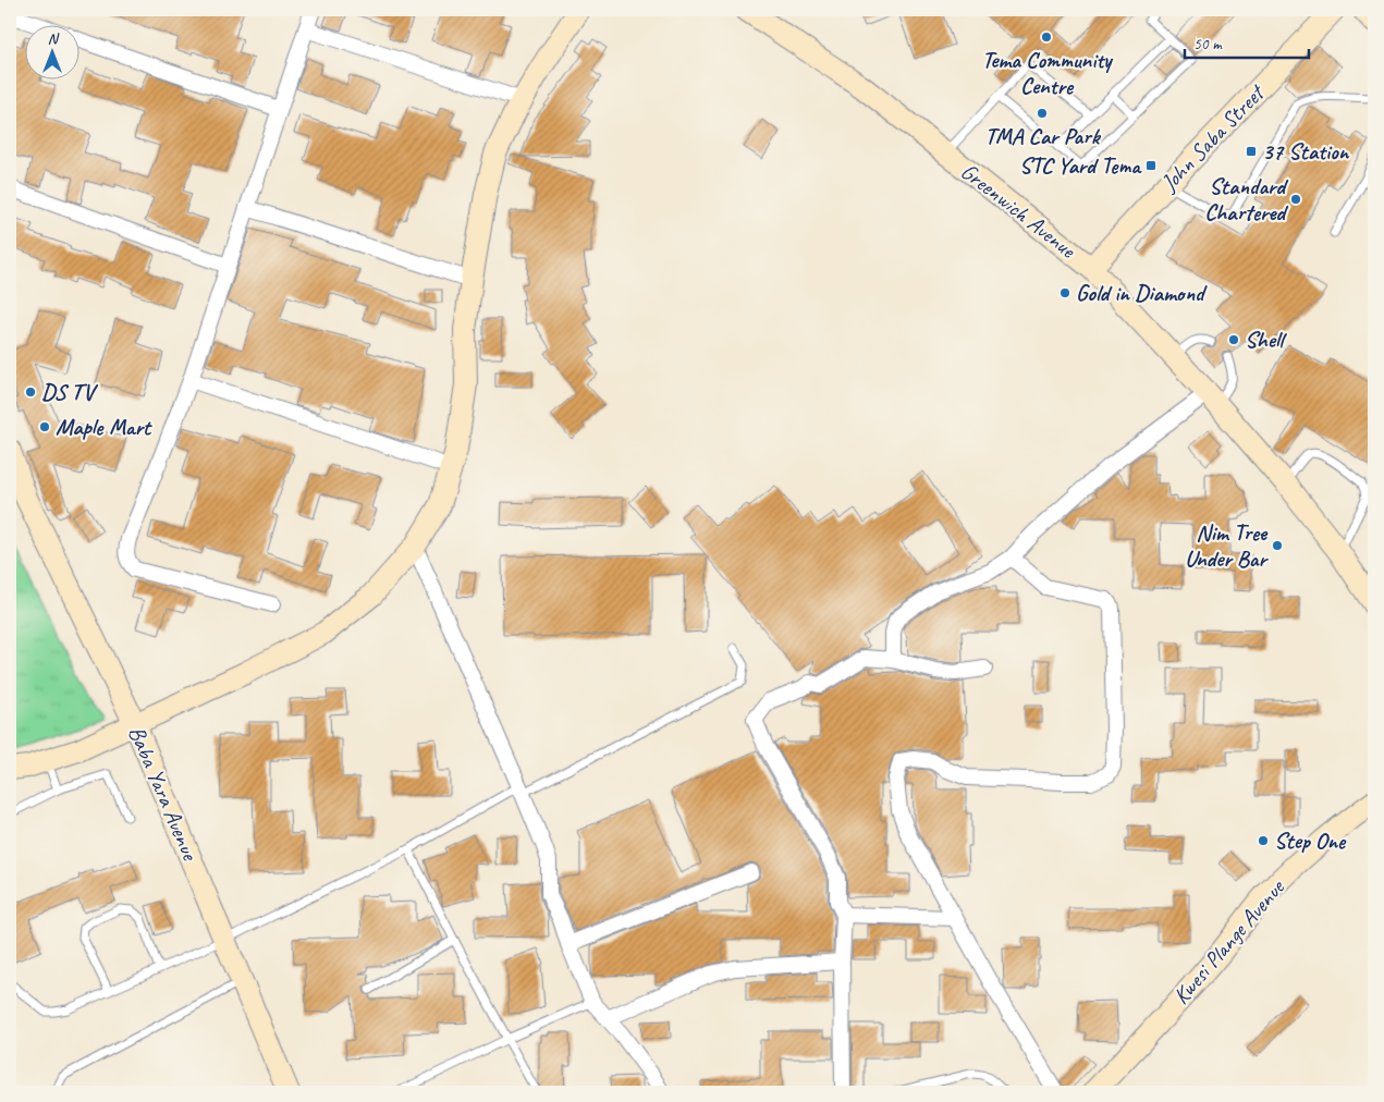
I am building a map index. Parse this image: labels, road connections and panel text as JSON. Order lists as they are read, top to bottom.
{
  "streets": {
    "street": [
      "John Saba Street",
      "Greenwich Avenue",
      "Baba Yara Avenue",
      "Kwesi Plange Avenue"
    ]
  },
  "crossings": [
    ["John Saba Street", "Greenwich Avenue"]
  ],
  "places": {
    "other": [
      "Tema Community Centre",
      "TMA Car Park",
      "Standard Chartered",
      "Gold in Diamond",
      "Shell",
      "DS TV",
      "Maple Mart",
      "Nim Tree Under Bar",
      "Step One"
    ],
    "transit": ["37 Station", "STC Yard Tema"]
  },
  "scale_bar": "50 m",
  "north": "top"
}
